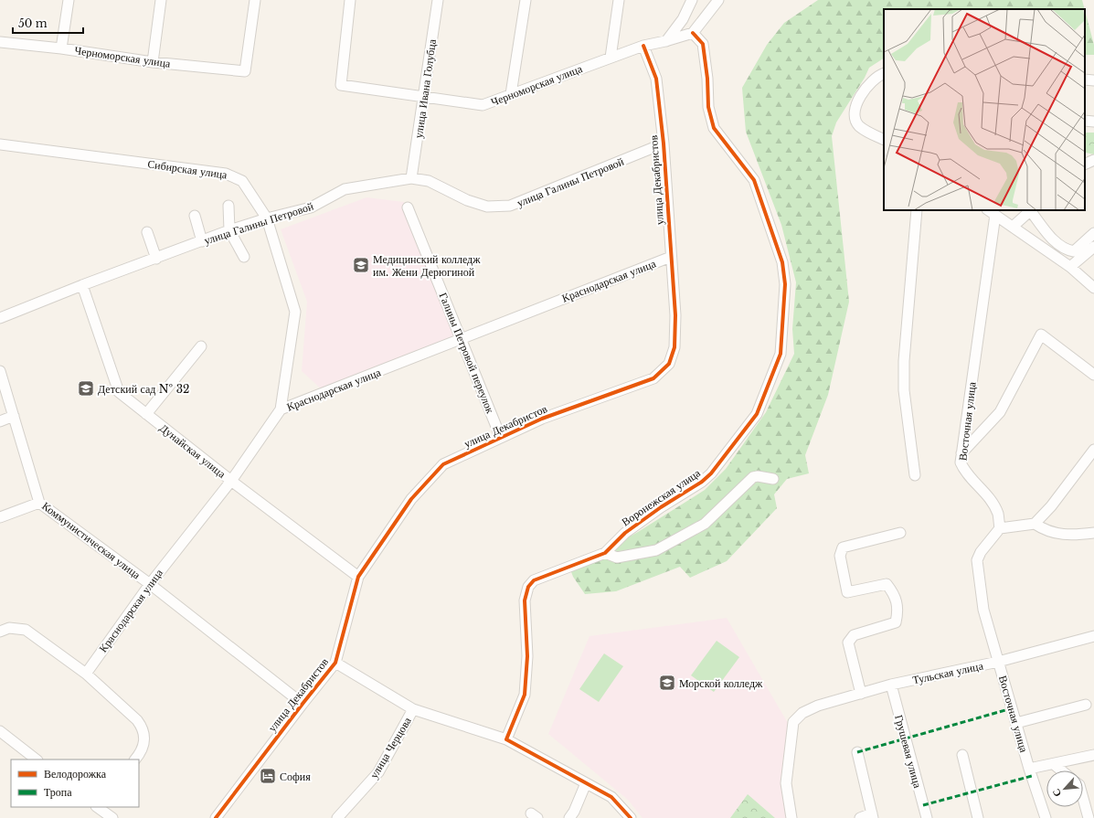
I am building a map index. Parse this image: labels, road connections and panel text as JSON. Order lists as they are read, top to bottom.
{
  "streets": {
    "street": [
      "Черноморская улица",
      "улица Ивана Голубца",
      "Сибирская улица",
      "улица Декабристов",
      "улица Галины Петровой",
      "Краснодарская улица",
      "Галины Петровой переулок",
      "Восточная улица",
      "Дунайская улица",
      "Воронежская улица",
      "Коммунистическая улица",
      "Тульская улица",
      "улица Черцова",
      "Грушевая улица"
    ]
  },
  "crossings": [
    ["Черноморская улица", "улица Ивана Голубца"],
    ["Черноморская улица", "улица Декабристов"],
    ["улица Ивана Голубца", "улица Галины Петровой"],
    ["Сибирская улица", "улица Галины Петровой"],
    ["Сибирская улица", "Краснодарская улица"],
    ["улица Декабристов", "улица Галины Петровой"],
    ["улица Декабристов", "Краснодарская улица"],
    ["улица Декабристов", "Галины Петровой переулок"],
    ["улица Декабристов", "Дунайская улица"],
    ["улица Декабристов", "Воронежская улица"],
    ["улица Декабристов", "Коммунистическая улица"],
    ["улица Декабристов", "улица Черцова"],
    ["улица Галины Петровой", "Дунайская улица"],
    ["Краснодарская улица", "Галины Петровой переулок"],
    ["Краснодарская улица", "Дунайская улица"],
    ["Краснодарская улица", "Коммунистическая улица"],
    ["Восточная улица", "Тульская улица"],
    ["Тульская улица", "Грушевая улица"]
  ],
  "places": {
    "school or university": ["Медицинский колледж им. Жени Дерюгиной", "Детский сад № 32", "Морской колледж"],
    "hotel": ["София"]
  },
  "legend": ["Велодорожка", "Тропа"],
  "scale_bar": "50 m",
  "north": "bottom left"
}
